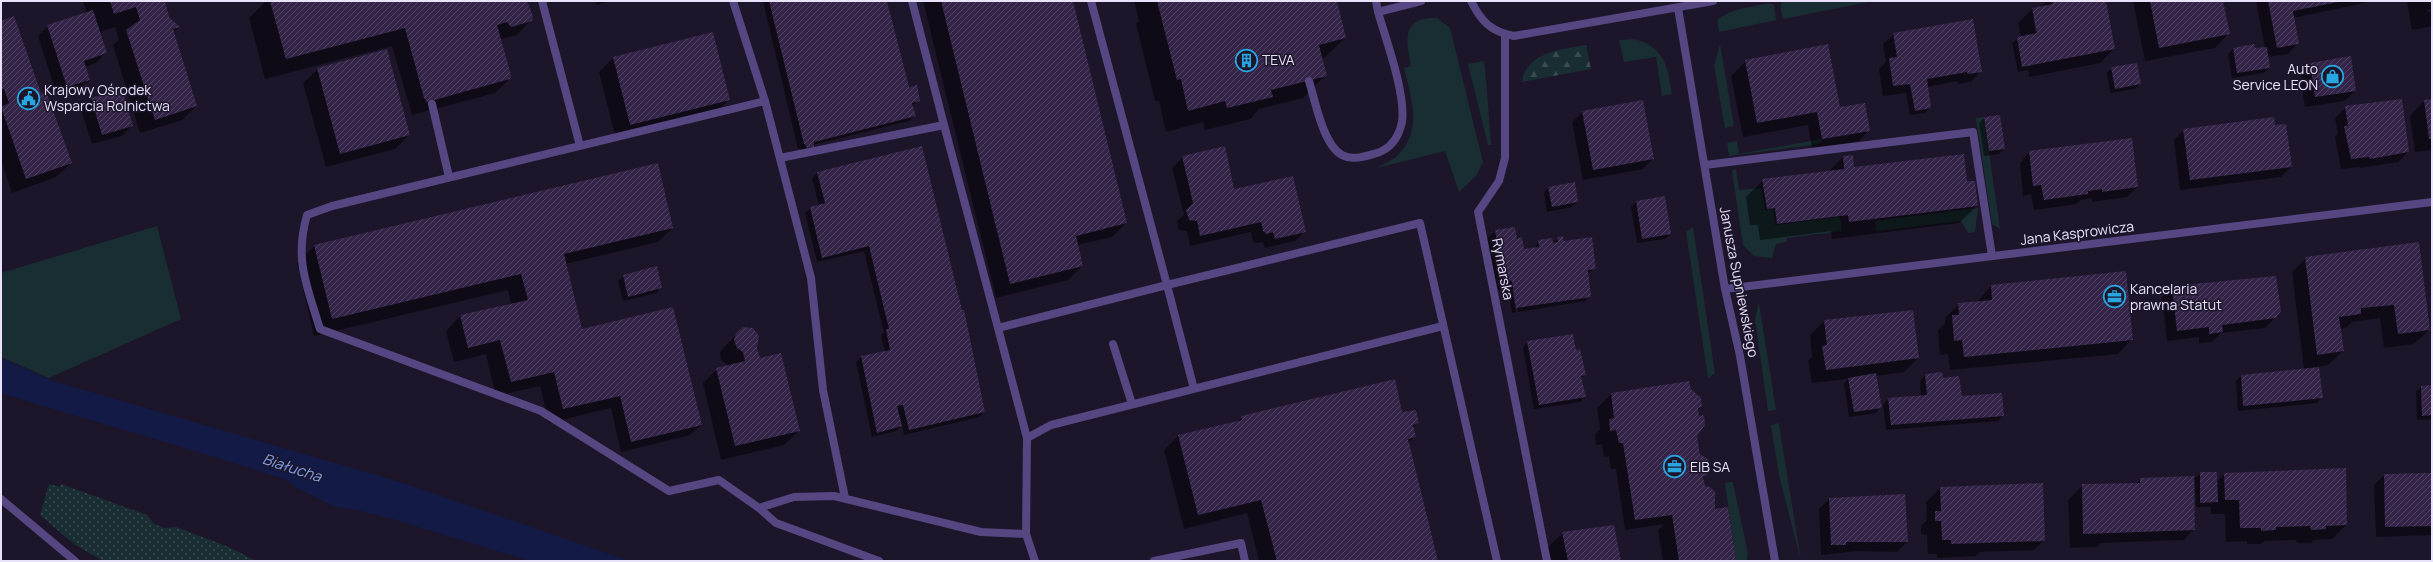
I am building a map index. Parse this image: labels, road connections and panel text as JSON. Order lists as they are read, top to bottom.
{
  "streets": {
    "street": ["Jana Kasprowicza", "Rymarska", "Janusza Supniewskiego"]
  },
  "crossings": [
    ["Jana Kasprowicza", "Janusza Supniewskiego"]
  ],
  "water": ["Białucha"],
  "places": {
    "building": ["TEVA"],
    "shop": ["Auto Service LEON"],
    "public building": ["Krajowy Ośrodek Wsparcia Rolnictwa"],
    "office": ["Kancelaria prawna Statut", "EIB SA"]
  }
}
